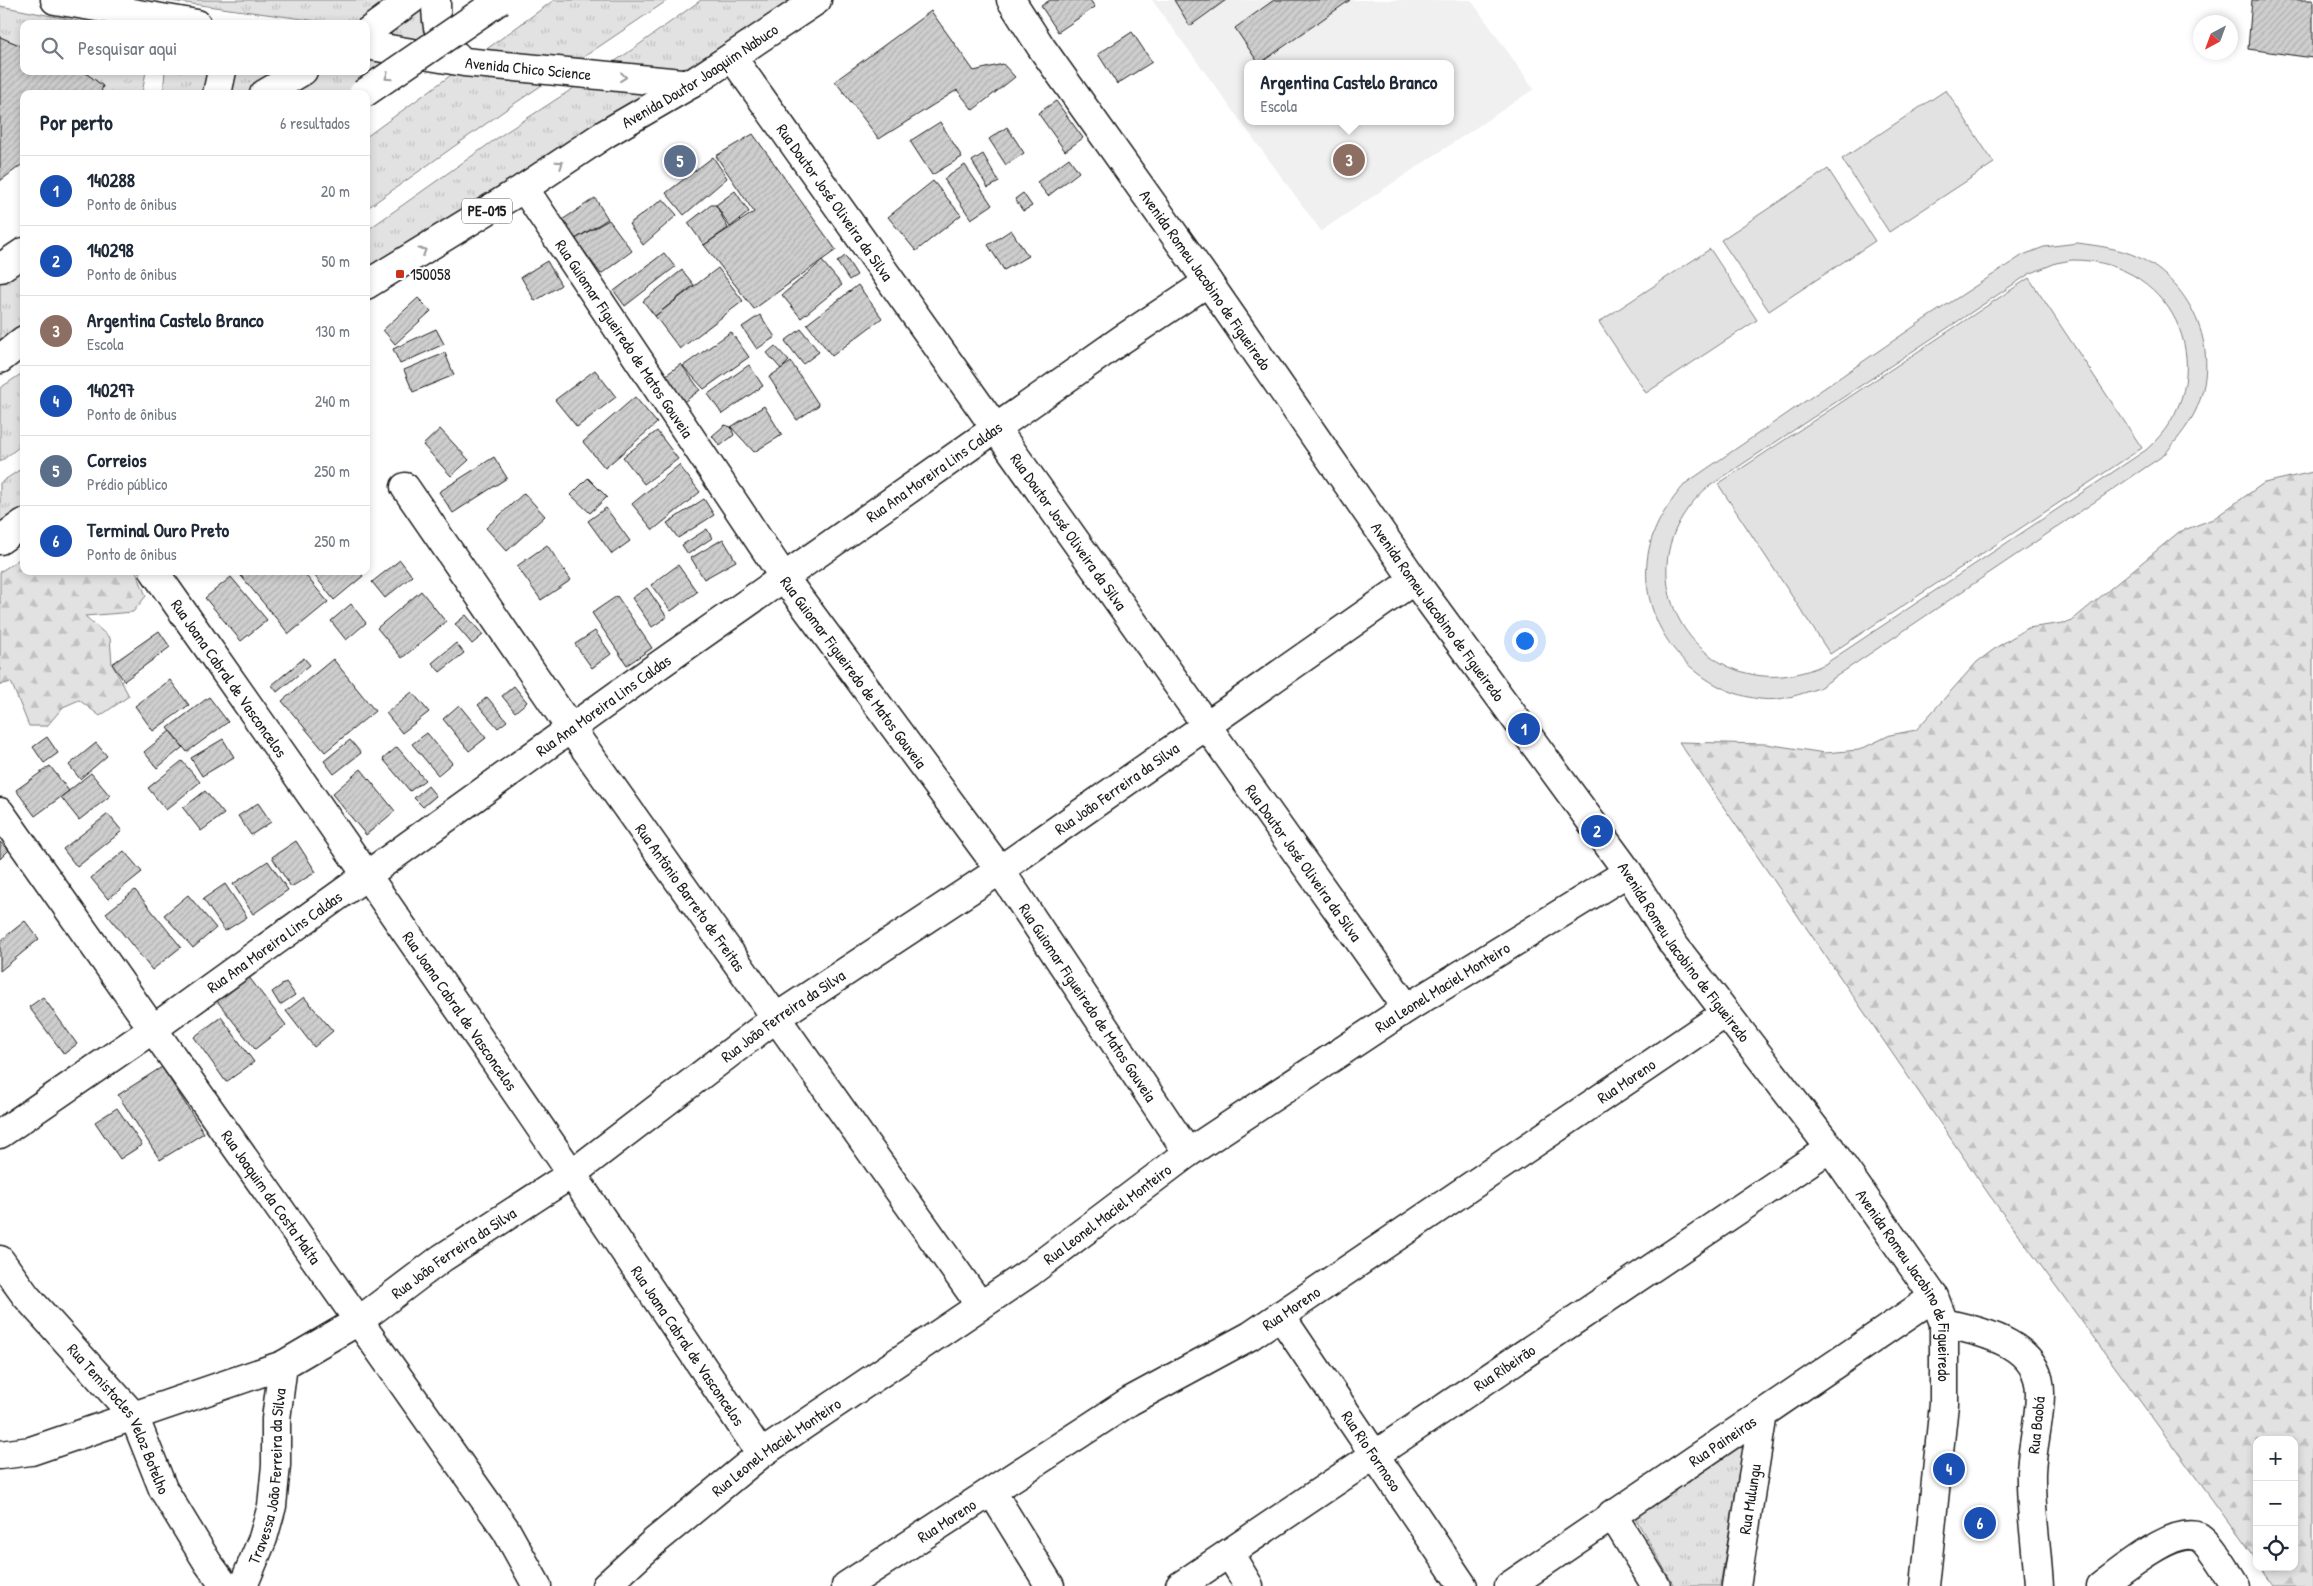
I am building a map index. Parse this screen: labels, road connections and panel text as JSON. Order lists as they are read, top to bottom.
{
  "streets": {
    "main road": [
      "Avenida Chico Science",
      "Avenida Doutor Joaquim Nabuco",
      "Rua Doutor José Oliveira da Silva",
      "PE-015",
      "Avenida Romeu Jacobino de Figueiredo",
      "Rua Guiomar Figueiredo de Matos Gouveia",
      "Rua Ana Moreira Lins Caldas",
      "Rua Joana Cabral de Vasconcelos",
      "Rua João Ferreira da Silva",
      "Rua Antônio Barreto de Freitas",
      "Rua Leonel Maciel Monteiro",
      "Rua Moreno",
      "Rua Joaquim da Costa Malta",
      "Rua Ribeirão",
      "Rua Temistocles Veloz Botelho",
      "Rua Baobá",
      "Rua Paineiras",
      "Rua Rio Formoso",
      "Travessa João Ferreira da Silva",
      "Rua Mulungu"
    ]
  },
  "crossings": [
    ["Avenida Chico Science", "Avenida Doutor Joaquim Nabuco"],
    ["Avenida Doutor Joaquim Nabuco", "Rua Doutor José Oliveira da Silva"],
    ["Avenida Doutor Joaquim Nabuco", "PE-015"],
    ["Avenida Doutor Joaquim Nabuco", "Rua Guiomar Figueiredo de Matos Gouveia"],
    ["Rua Doutor José Oliveira da Silva", "Rua Ana Moreira Lins Caldas"],
    ["Rua Doutor José Oliveira da Silva", "Rua João Ferreira da Silva"],
    ["Rua Doutor José Oliveira da Silva", "Rua Leonel Maciel Monteiro"],
    ["PE-015", "Rua Guiomar Figueiredo de Matos Gouveia"],
    ["Avenida Romeu Jacobino de Figueiredo", "Rua Ana Moreira Lins Caldas"],
    ["Avenida Romeu Jacobino de Figueiredo", "Rua João Ferreira da Silva"],
    ["Avenida Romeu Jacobino de Figueiredo", "Rua Leonel Maciel Monteiro"],
    ["Avenida Romeu Jacobino de Figueiredo", "Rua Moreno"],
    ["Avenida Romeu Jacobino de Figueiredo", "Rua Ribeirão"],
    ["Avenida Romeu Jacobino de Figueiredo", "Rua Baobá"],
    ["Avenida Romeu Jacobino de Figueiredo", "Rua Paineiras"],
    ["Rua Guiomar Figueiredo de Matos Gouveia", "Rua Ana Moreira Lins Caldas"],
    ["Rua Guiomar Figueiredo de Matos Gouveia", "Rua João Ferreira da Silva"],
    ["Rua Guiomar Figueiredo de Matos Gouveia", "Rua Leonel Maciel Monteiro"],
    ["Rua Ana Moreira Lins Caldas", "Rua Joana Cabral de Vasconcelos"],
    ["Rua Ana Moreira Lins Caldas", "Rua Antônio Barreto de Freitas"],
    ["Rua Ana Moreira Lins Caldas", "Rua Joaquim da Costa Malta"],
    ["Rua Joana Cabral de Vasconcelos", "Rua João Ferreira da Silva"],
    ["Rua Joana Cabral de Vasconcelos", "Rua Leonel Maciel Monteiro"],
    ["Rua João Ferreira da Silva", "Rua Antônio Barreto de Freitas"],
    ["Rua João Ferreira da Silva", "Rua Joaquim da Costa Malta"],
    ["Rua João Ferreira da Silva", "Rua Temistocles Veloz Botelho"],
    ["Rua João Ferreira da Silva", "Travessa João Ferreira da Silva"],
    ["Rua Antônio Barreto de Freitas", "Rua Leonel Maciel Monteiro"],
    ["Rua Moreno", "Rua Rio Formoso"],
    ["Rua Ribeirão", "Rua Rio Formoso"],
    ["Rua Paineiras", "Rua Mulungu"]
  ],
  "one_way": ["Avenida Chico Science"],
  "places": {
    "transit": ["150058"]
  },
  "north": "bottom left",
  "page": {
    "search": "Pesquisar aqui",
    "popup": ["Argentina Castelo Branco", "Escola"],
    "heading": ["Por perto", "6 resultados"],
    "pins": [
      "3",
      "5",
      "1",
      "2",
      "4",
      "6"
    ],
    "list": [
      {
        "mark": "1",
        "name": "140288",
        "note": "Ponto de ônibus",
        "value": "20 m"
      },
      {
        "mark": "2",
        "name": "140298",
        "note": "Ponto de ônibus",
        "value": "50 m"
      },
      {
        "mark": "3",
        "name": "Argentina Castelo Branco",
        "note": "Escola",
        "value": "130 m"
      },
      {
        "mark": "4",
        "name": "140297",
        "note": "Ponto de ônibus",
        "value": "240 m"
      },
      {
        "mark": "5",
        "name": "Correios",
        "note": "Prédio público",
        "value": "250 m"
      },
      {
        "mark": "6",
        "name": "Terminal Ouro Preto",
        "note": "Ponto de ônibus",
        "value": "250 m"
      }
    ],
    "map_buttons": ["+", "−"]
  }
}
